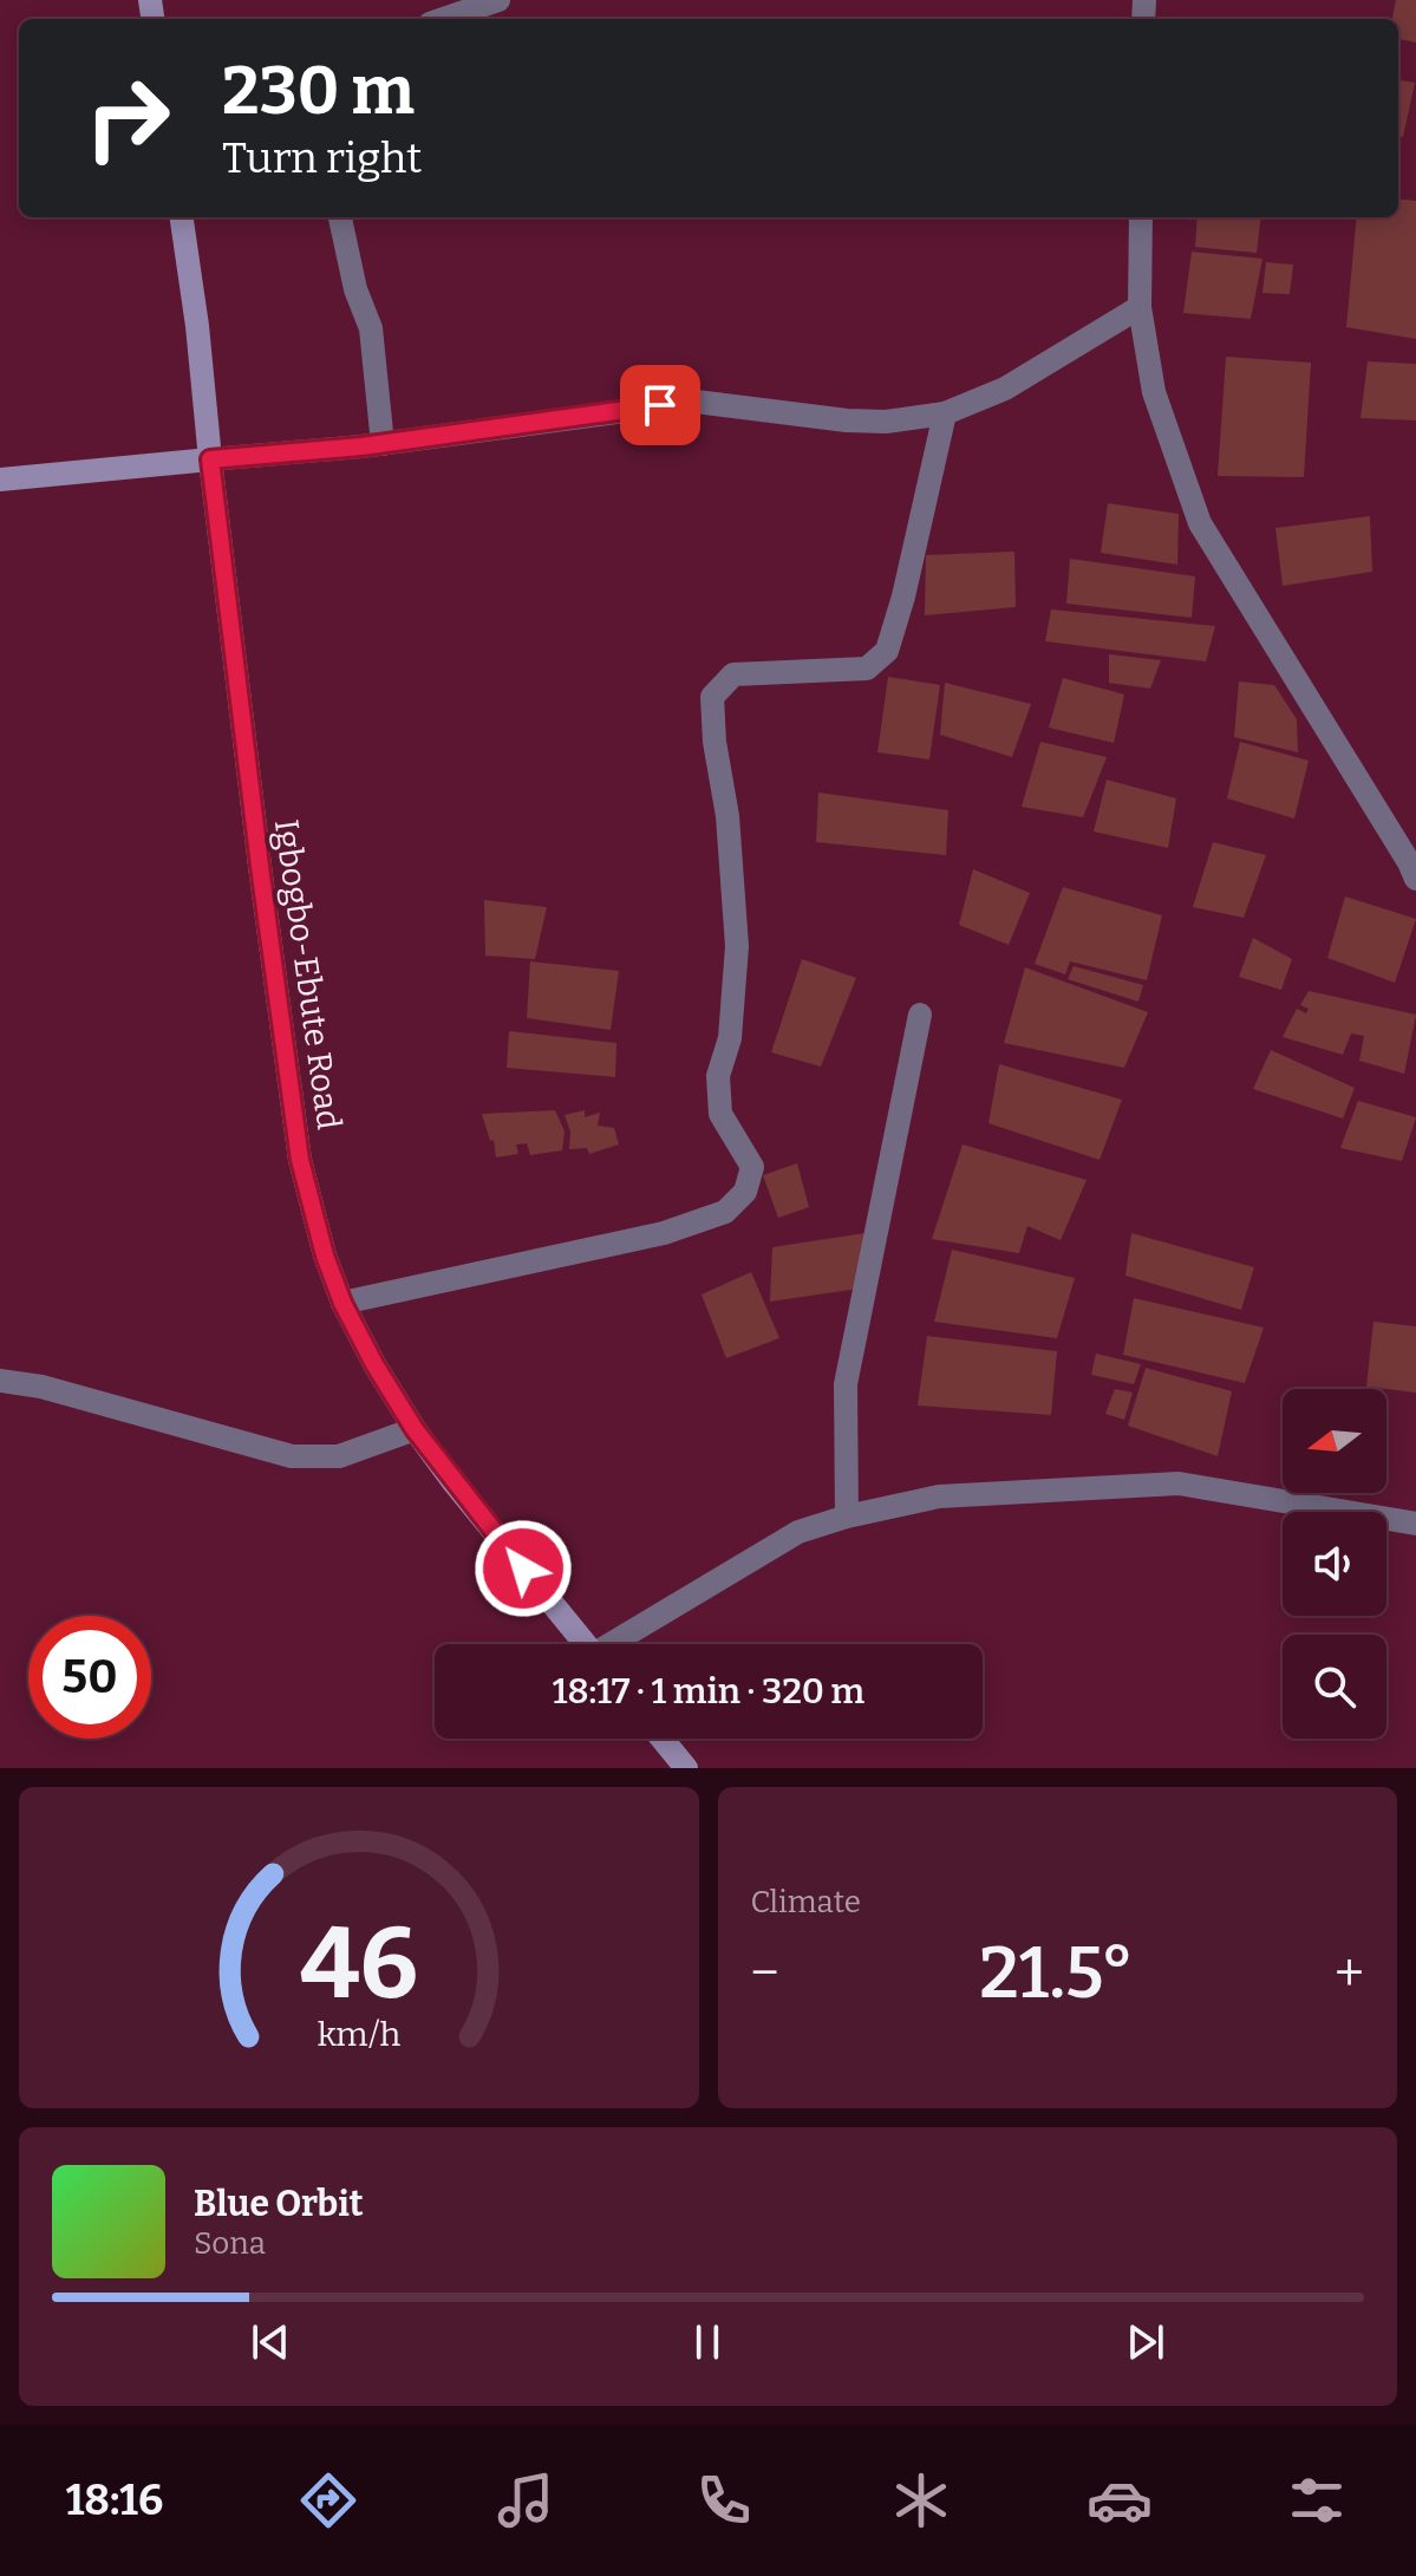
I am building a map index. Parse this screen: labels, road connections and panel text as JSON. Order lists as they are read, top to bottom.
{
  "streets": {
    "main road": ["Igbogbo-Ebute Road"]
  },
  "north": "left",
  "page": {
    "turn": ["230 m", "Turn right"],
    "limit": "50",
    "trip": "18:17 · 1 min · 320 m",
    "tile": "Climate",
    "heat": ["−", "21.5°", "+"],
    "song": ["Blue Orbit", "Sona"],
    "tabs": "18:16",
    "gauge": ["46", "km/h"]
  }
}
